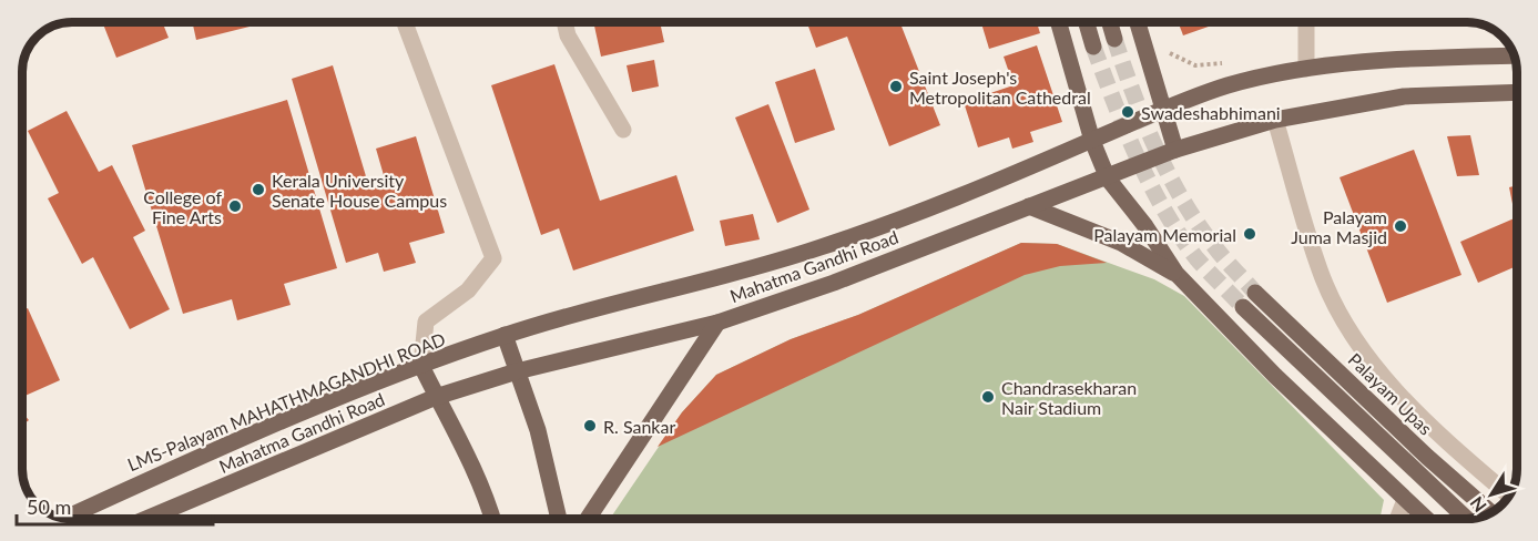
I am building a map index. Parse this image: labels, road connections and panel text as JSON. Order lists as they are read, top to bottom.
{
  "streets": {
    "main road": ["Mahatma Gandhi Road", "Palayam Upas", "LMS-Palayam MAHATHMAGANDHI ROAD"]
  },
  "crossings": [
    ["Mahatma Gandhi Road", "LMS-Palayam MAHATHMAGANDHI ROAD"]
  ],
  "places": [
    "Saint Joseph's Metropolitan Cathedral",
    "Swadeshabhimani",
    "Kerala University Senate House Campus",
    "College of Fine Arts",
    "Palayam Juma Masjid",
    "Palayam Memorial",
    "Chandrasekharan Nair Stadium",
    "R. Sankar"
  ],
  "scale_bar": "50 m",
  "north": "bottom left"
}
